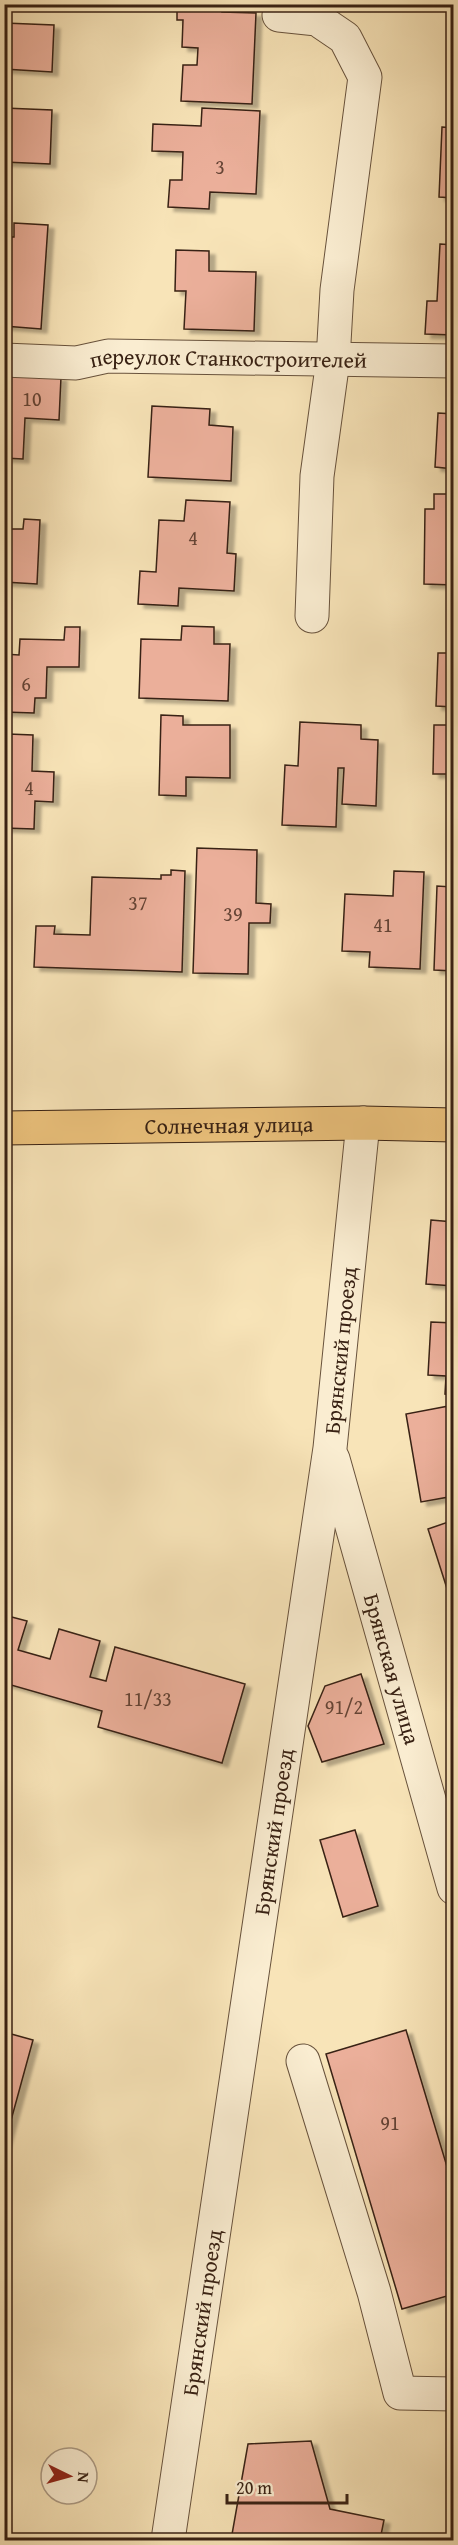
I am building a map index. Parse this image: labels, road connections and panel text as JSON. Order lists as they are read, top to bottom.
{
  "streets": {
    "main road": ["Солнечная улица"],
    "street": ["переулок Станкостроителей", "Брянский проезд", "Брянская улица"]
  },
  "crossings": [
    ["Солнечная улица", "Брянский проезд"],
    ["Брянский проезд", "Брянская улица"]
  ],
  "house_numbers": [
    "3",
    "10",
    "4",
    "6",
    "4",
    "37",
    "39",
    "41",
    "11/33",
    "91/2",
    "91"
  ],
  "scale_bar": "20 m",
  "north": "right"
}
